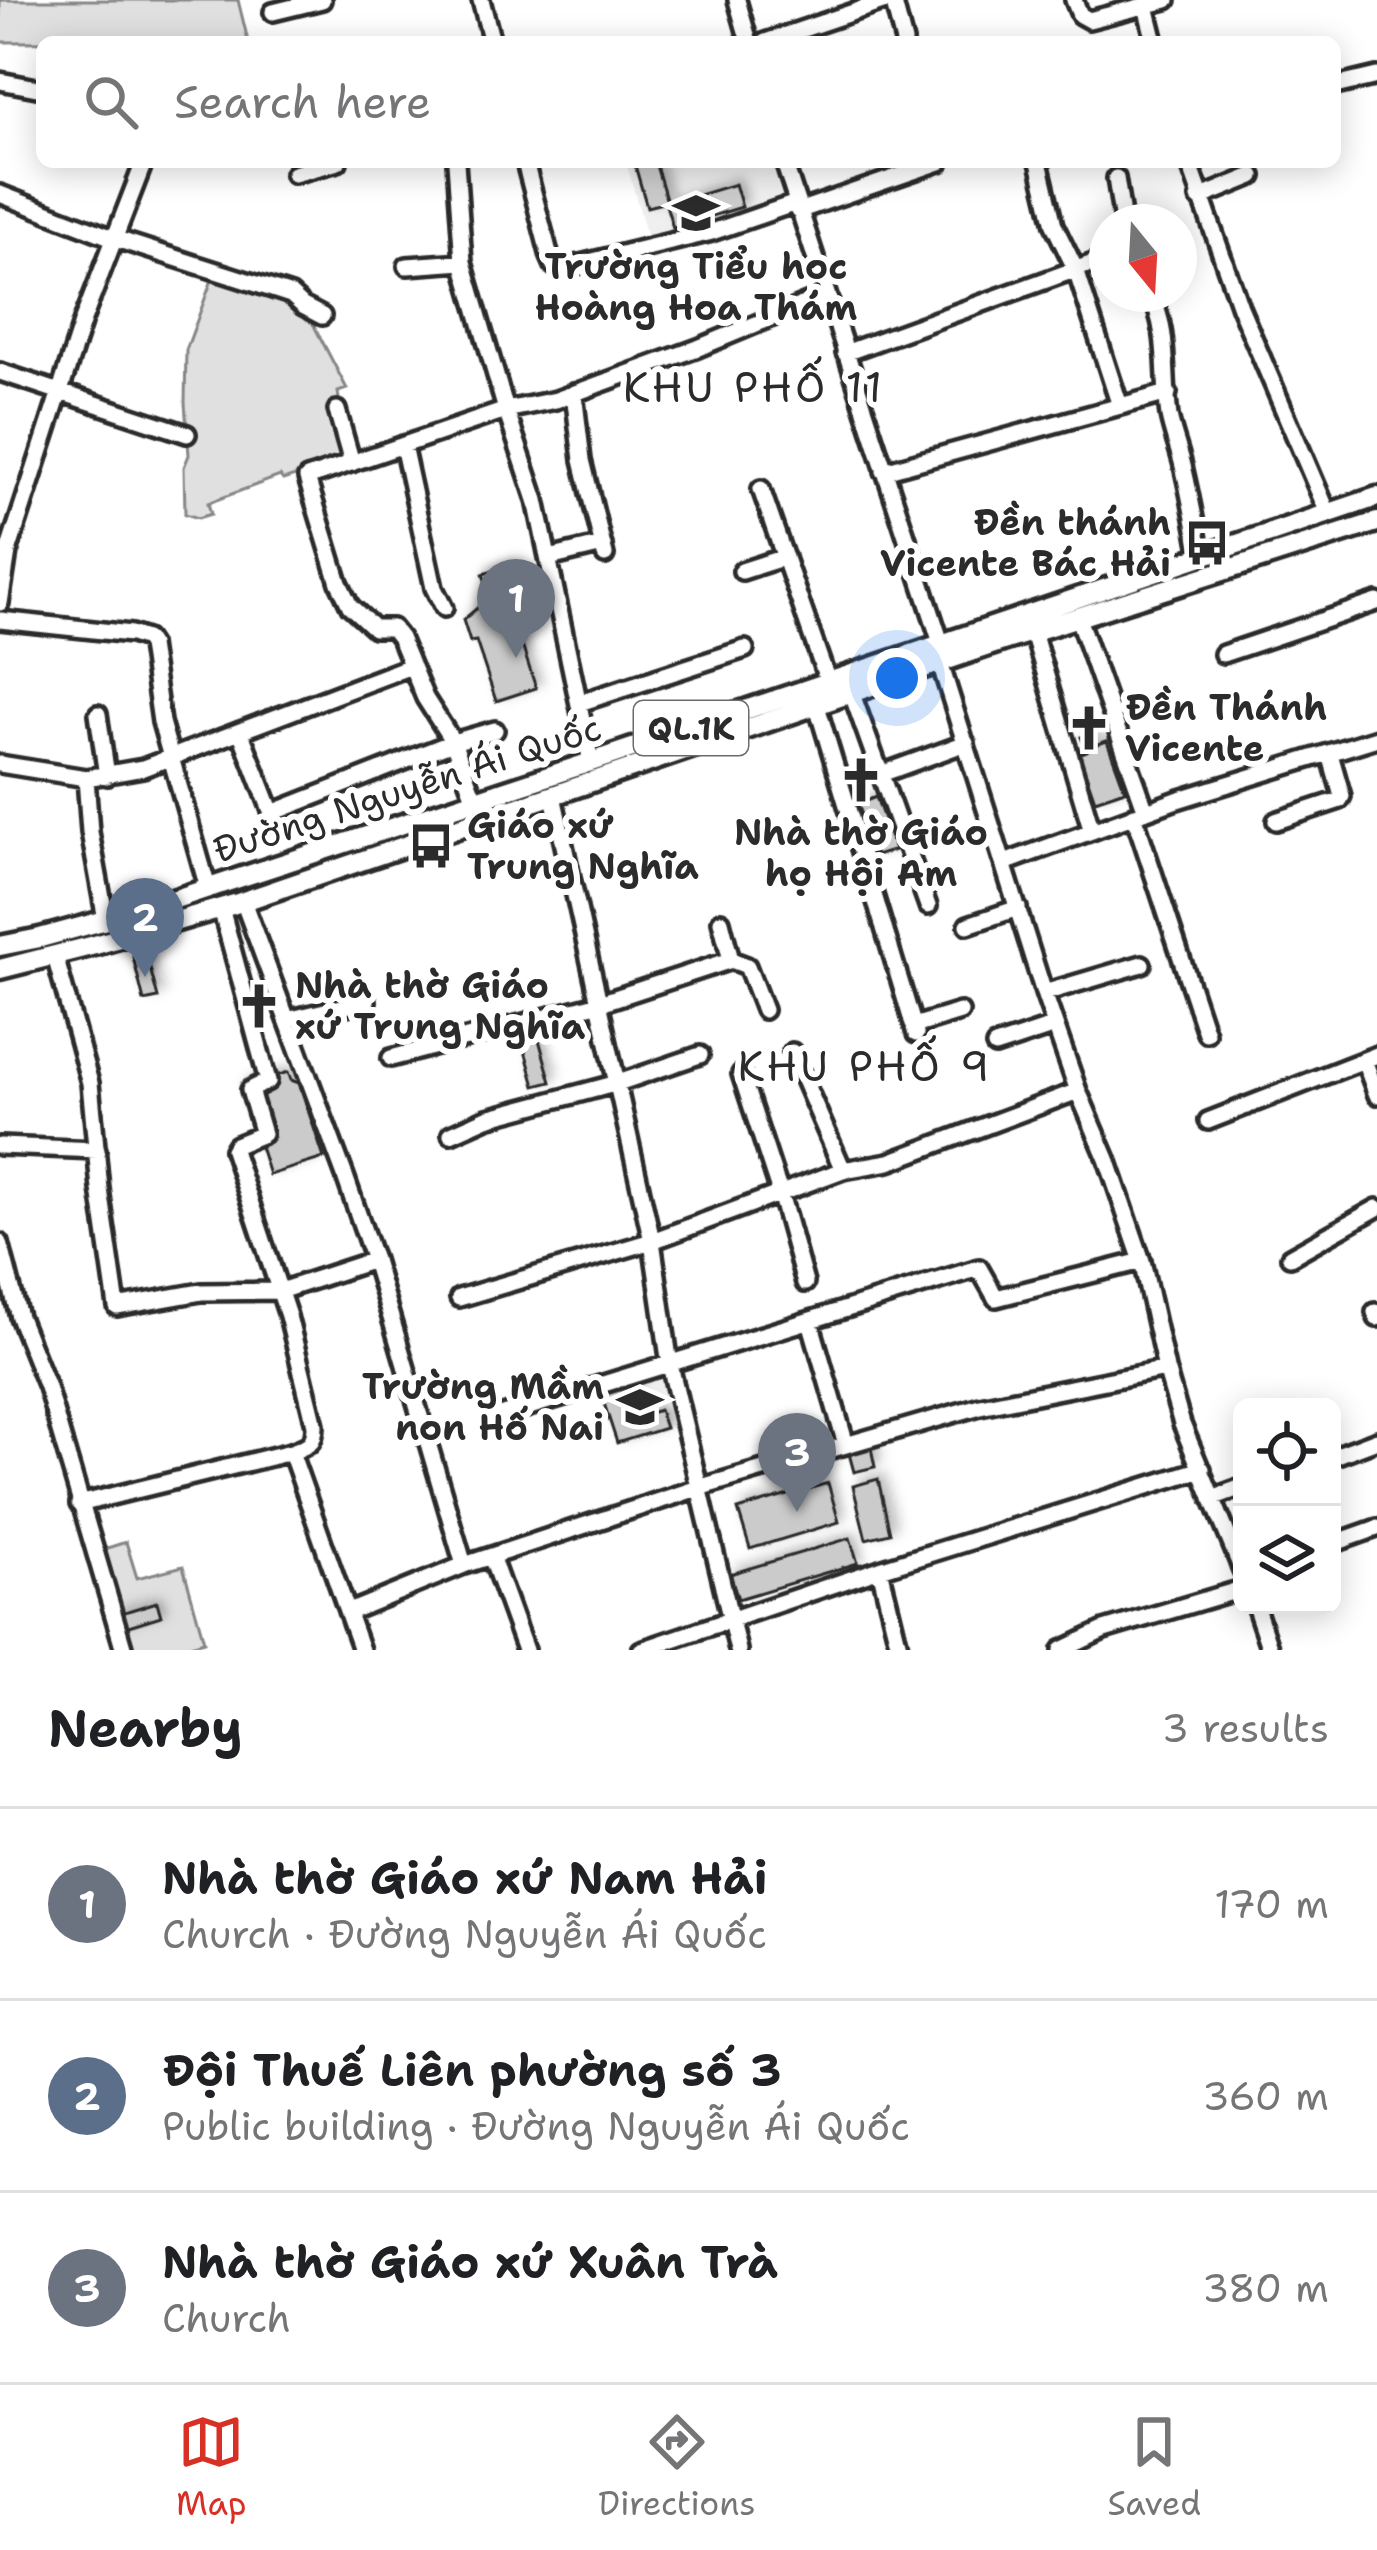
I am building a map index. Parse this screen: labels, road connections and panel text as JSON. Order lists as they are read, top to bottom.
{
  "streets": {
    "main road": ["QL.1K", "Đường Nguyễn Ái Quốc"]
  },
  "districts": ["KHU PHỐ 11", "KHU PHỐ 9"],
  "places": {
    "school or university": ["Trường Tiểu học Hoàng Hoa Thám", "Trường Mầm non Hố Nai"],
    "bus stop": ["Đền thánh Vicente Bác Hải", "Giáo xứ Trung Nghĩa"],
    "church": ["Đền Thánh Vicente", "Nhà thờ Giáo họ Hội Am", "Nhà thờ Giáo xứ Trung Nghĩa"]
  },
  "north": "bottom",
  "page": {
    "search": "Search here",
    "pins": ["1", "2", "3"],
    "heading": ["Nearby", "3 results"],
    "list": [
      {
        "mark": "1",
        "name": "Nhà thờ Giáo xứ Nam Hải",
        "note": "Church · Đường Nguyễn Ái Quốc",
        "value": "170 m"
      },
      {
        "mark": "2",
        "name": "Đội Thuế Liên phường số 3",
        "note": "Public building · Đường Nguyễn Ái Quốc",
        "value": "360 m"
      },
      {
        "mark": "3",
        "name": "Nhà thờ Giáo xứ Xuân Trà",
        "note": "Church",
        "value": "380 m"
      }
    ],
    "nav": ["Map", "Directions", "Saved"]
  }
}
